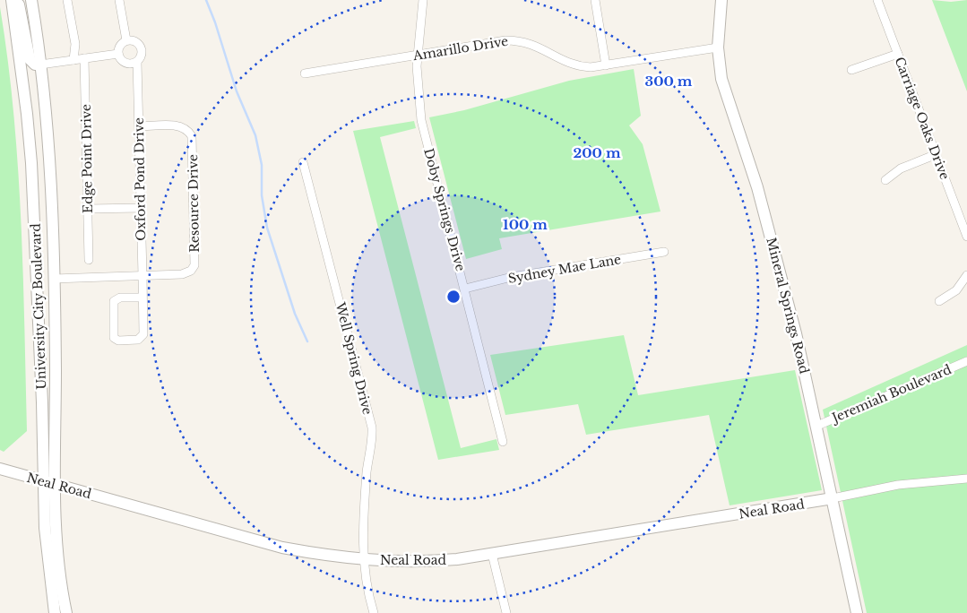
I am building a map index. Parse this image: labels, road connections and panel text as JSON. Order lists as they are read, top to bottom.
{
  "streets": {
    "street": [
      "Amarillo Drive",
      "Carriage Oaks Drive",
      "Edge Point Drive",
      "Oxford Pond Drive",
      "Resource Drive",
      "Doby Springs Drive",
      "Sydney Mae Lane",
      "Mineral Springs Road",
      "University City Boulevard",
      "Well Spring Drive",
      "Jeremiah Boulevard",
      "Neal Road"
    ]
  },
  "crossings": [
    ["Amarillo Drive", "Doby Springs Drive"],
    ["Amarillo Drive", "Mineral Springs Road"],
    ["Oxford Pond Drive", "Resource Drive"],
    ["Resource Drive", "University City Boulevard"],
    ["Doby Springs Drive", "Sydney Mae Lane"],
    ["Mineral Springs Road", "Jeremiah Boulevard"],
    ["Mineral Springs Road", "Neal Road"],
    ["University City Boulevard", "Neal Road"],
    ["Well Spring Drive", "Neal Road"]
  ],
  "rings": ["300 m", "200 m", "100 m"]
}
